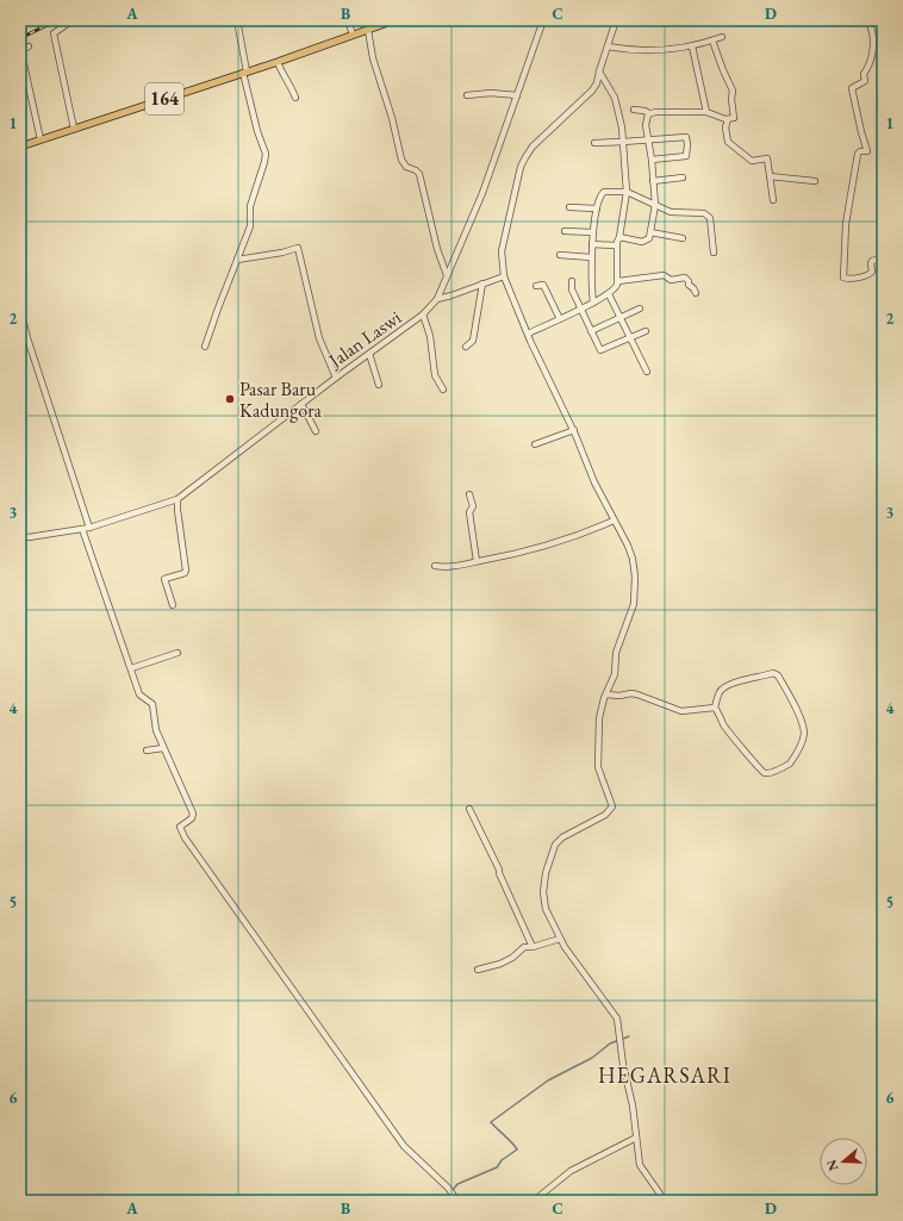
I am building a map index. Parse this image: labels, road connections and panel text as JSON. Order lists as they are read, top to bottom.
{
  "streets": {
    "main road": ["164"],
    "street": ["Jalan Laswi"]
  },
  "districts": ["HEGARSARI"],
  "places": ["Pasar Baru Kadungora"],
  "north": "left",
  "grid": {
    "columns": [
      "A",
      "B",
      "C",
      "D"
    ],
    "rows": [
      "1",
      "2",
      "3",
      "4",
      "5",
      "6"
    ]
  }
}
